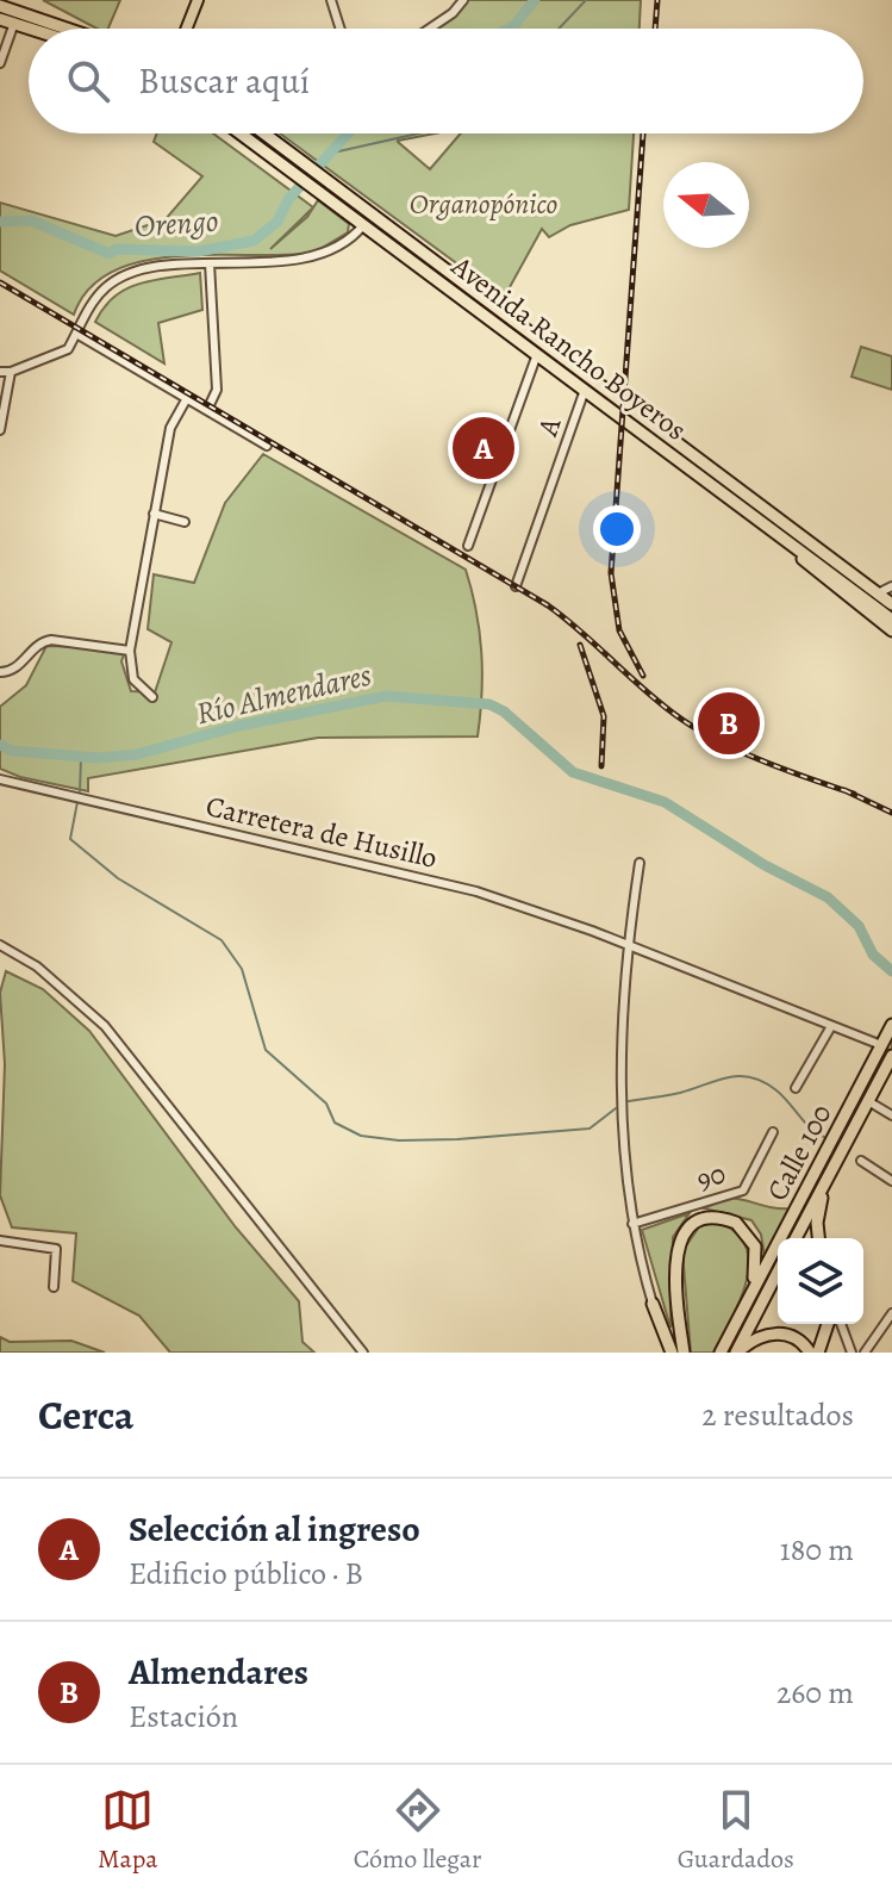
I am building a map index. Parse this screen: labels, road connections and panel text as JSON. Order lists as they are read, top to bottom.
{
  "streets": {
    "highway": ["Avenida Rancho Boyeros", "Calle 100"],
    "street": ["A", "Carretera de Husillo", "90"]
  },
  "crossings": [
    ["Avenida Rancho Boyeros", "A"],
    ["Carretera de Husillo", "Calle 100"]
  ],
  "water": ["Orengo", "Río Almendares"],
  "parks": ["Organopónico"],
  "north": "left",
  "page": {
    "search": "Buscar aquí",
    "pins": ["A", "B"],
    "heading": ["Cerca", "2 resultados"],
    "list": [
      {
        "mark": "A",
        "name": "Selección al ingreso",
        "note": "Edificio público · B",
        "value": "180 m"
      },
      {
        "mark": "B",
        "name": "Almendares",
        "note": "Estación",
        "value": "260 m"
      }
    ],
    "nav": ["Mapa", "Cómo llegar", "Guardados"]
  }
}
